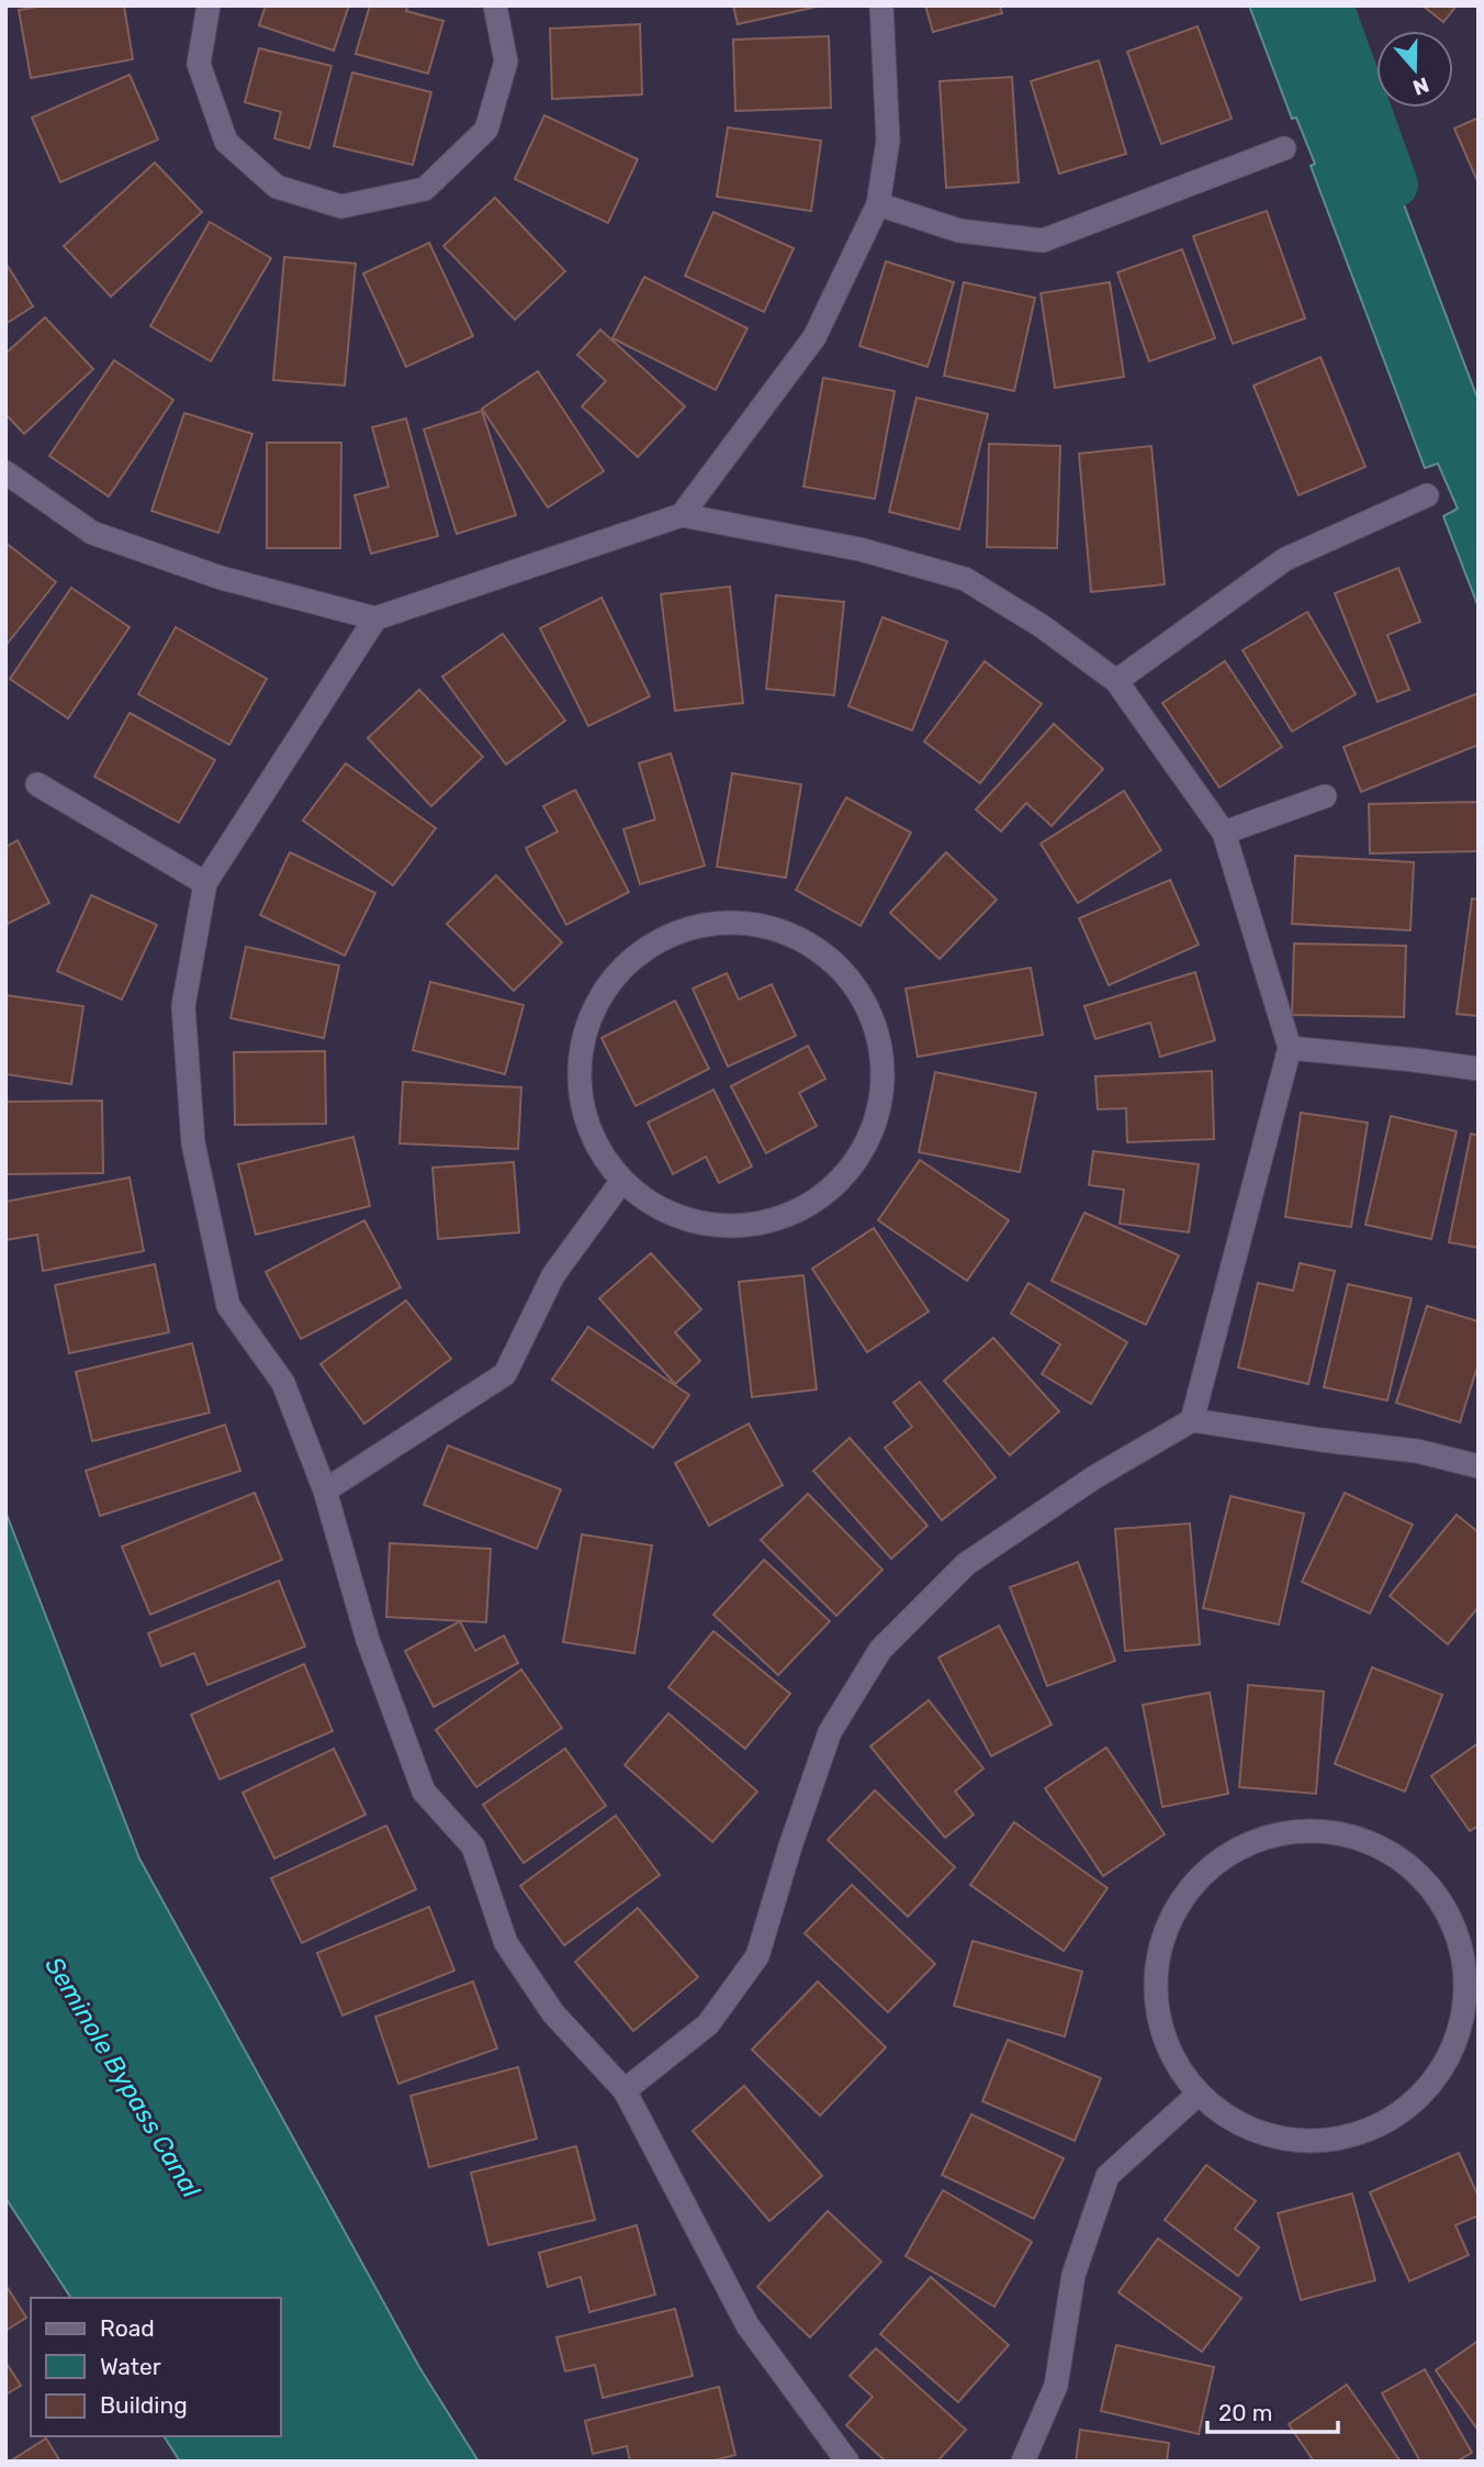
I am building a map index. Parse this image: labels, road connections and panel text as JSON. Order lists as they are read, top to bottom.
{
  "water": ["Seminole Bypass Canal"],
  "legend": ["Road", "Water", "Building"],
  "scale_bar": "20 m",
  "north": "bottom"
}
